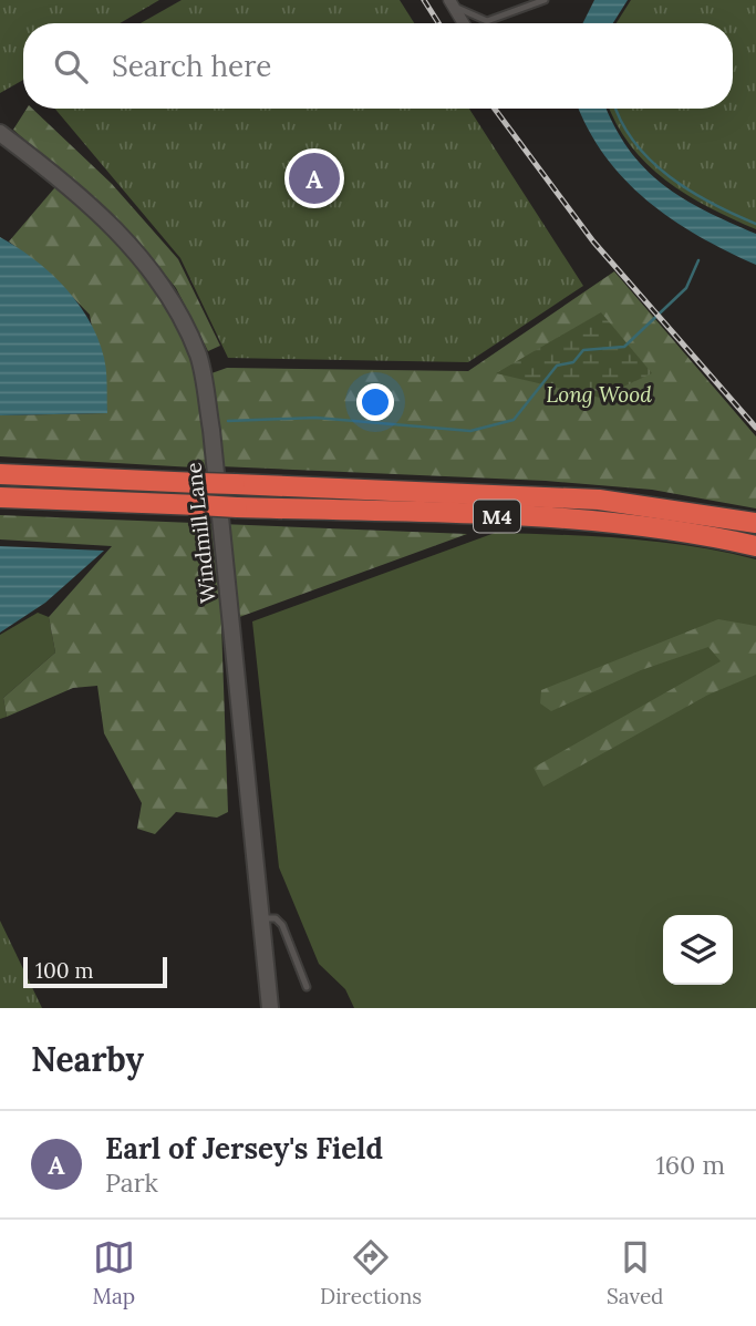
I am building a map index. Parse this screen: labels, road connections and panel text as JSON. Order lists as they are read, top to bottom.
{
  "streets": {
    "highway": ["M4"],
    "main road": ["Windmill Lane"]
  },
  "parks": ["Long Wood"],
  "scale_bar": "100 m",
  "page": {
    "search": "Search here",
    "pins": "A",
    "scale": "100 m",
    "heading": "Nearby",
    "list": [
      {
        "mark": "A",
        "name": "Earl of Jersey's Field",
        "note": "Park",
        "value": "160 m"
      }
    ],
    "nav": ["Map", "Directions", "Saved"]
  }
}
